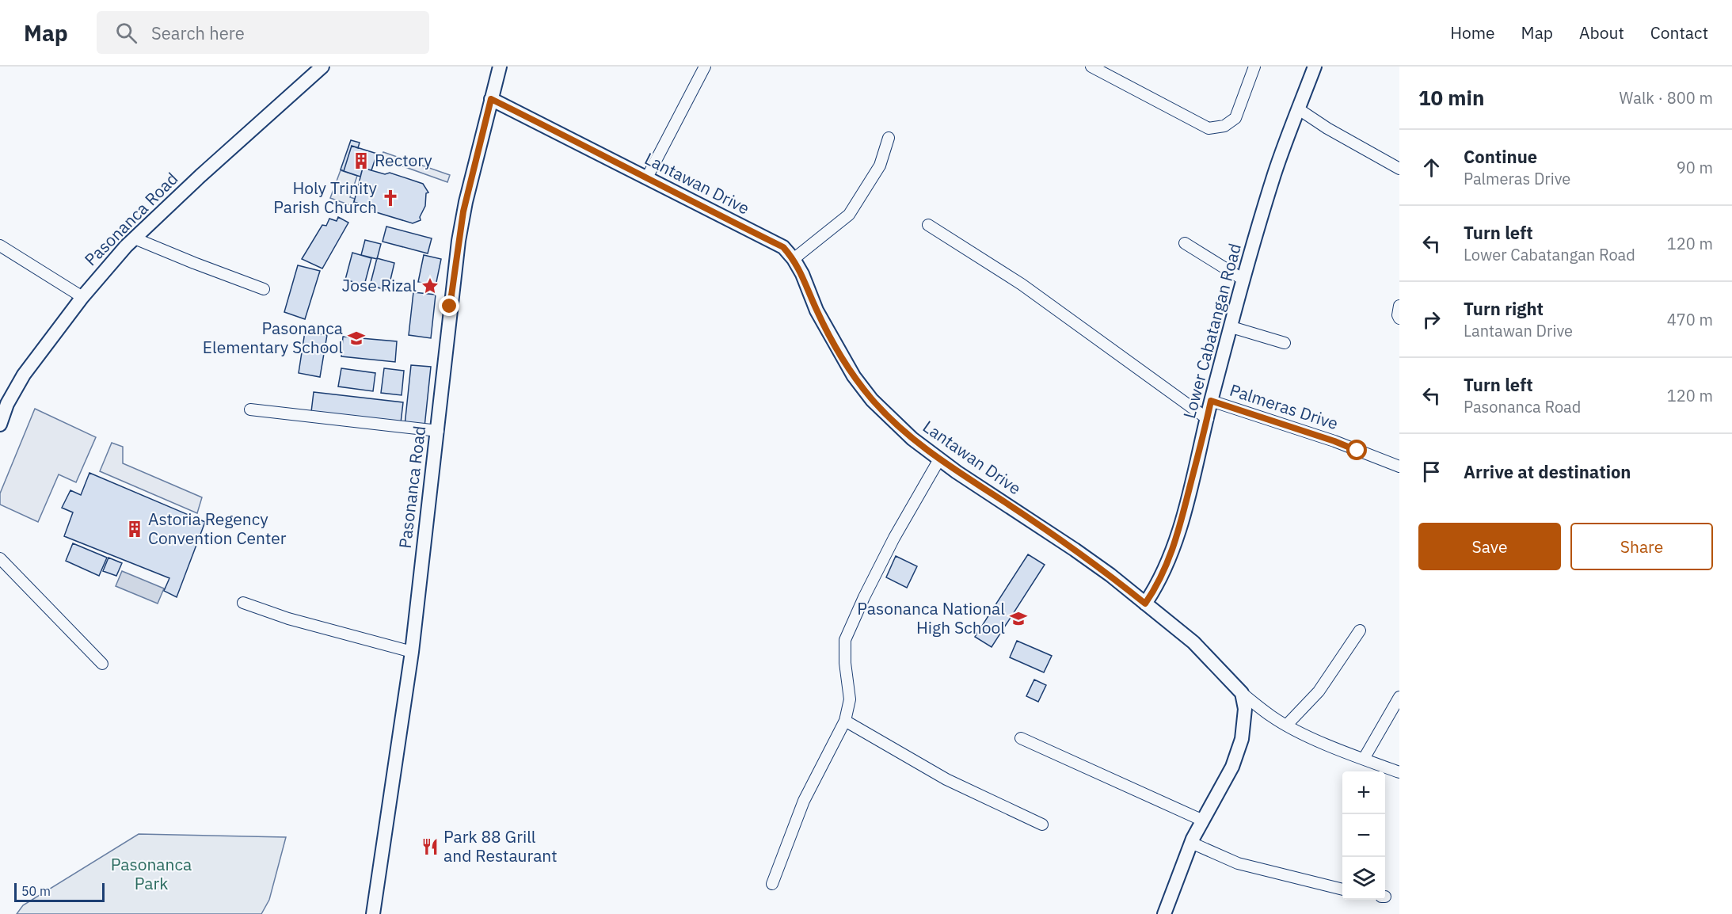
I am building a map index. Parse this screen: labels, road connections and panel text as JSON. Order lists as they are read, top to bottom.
{
  "streets": {
    "street": [
      "Lantawan Drive",
      "Pasonanca Road",
      "Lower Cabatangan Road",
      "Palmeras Drive"
    ]
  },
  "crossings": [
    ["Lantawan Drive", "Pasonanca Road"],
    ["Lantawan Drive", "Lower Cabatangan Road"],
    ["Lower Cabatangan Road", "Palmeras Drive"]
  ],
  "parks": ["Pasonanca Park"],
  "places": {
    "building": ["Rectory", "Astoria Regency Convention Center"],
    "church": ["Holy Trinity Parish Church"],
    "place": ["Jose Rizal"],
    "school or university": ["Pasonanca Elementary School", "Pasonanca National High School"],
    "restaurant": ["Park 88 Grill and Restaurant"]
  },
  "scale_bar": "50 m",
  "page": {
    "header": "Map",
    "search": "Search here",
    "nav": [
      "Home",
      "Map",
      "About",
      "Contact"
    ],
    "heading": ["10 min", "Walk · 800 m"],
    "list": [
      ["Continue", "Palmeras Drive", "90 m"],
      ["Turn left", "Lower Cabatangan Road", "120 m"],
      ["Turn right", "Lantawan Drive", "470 m"],
      ["Turn left", "Pasonanca Road", "120 m"],
      "Arrive at destination"
    ],
    "buttons": ["Save", "Share"],
    "map_buttons": ["+", "−"],
    "scale": "50 m"
  }
}
